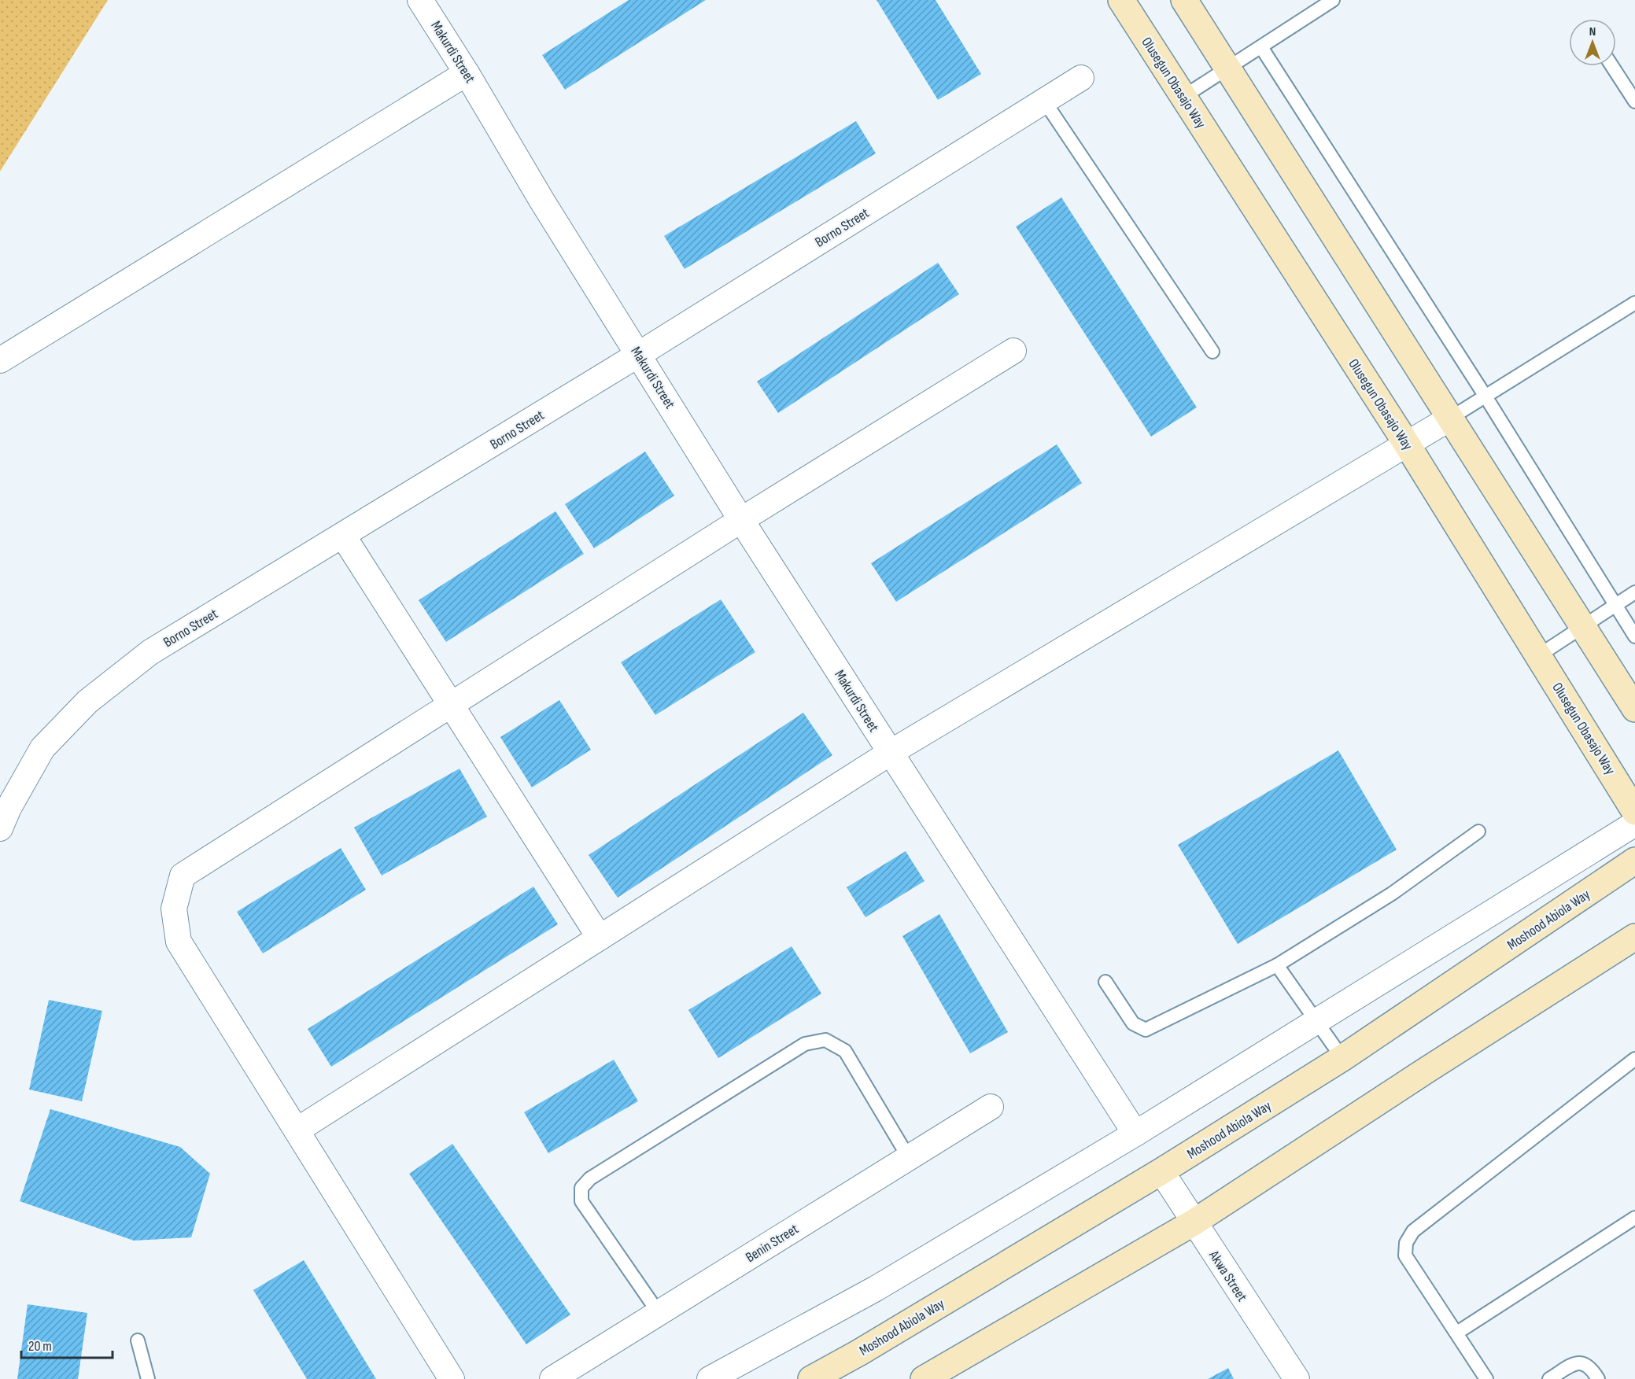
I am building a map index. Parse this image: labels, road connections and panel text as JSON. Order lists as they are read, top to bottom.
{
  "streets": {
    "main road": ["Olusegun Obasajo Way", "Moshood Abiola Way"],
    "street": [
      "Makurdi Street",
      "Borno Street",
      "Benin Street",
      "Akwa Street"
    ]
  },
  "crossings": [
    ["Makurdi Street", "Borno Street"],
    ["Moshood Abiola Way", "Akwa Street"]
  ],
  "scale_bar": "20 m",
  "north": "top"
}
